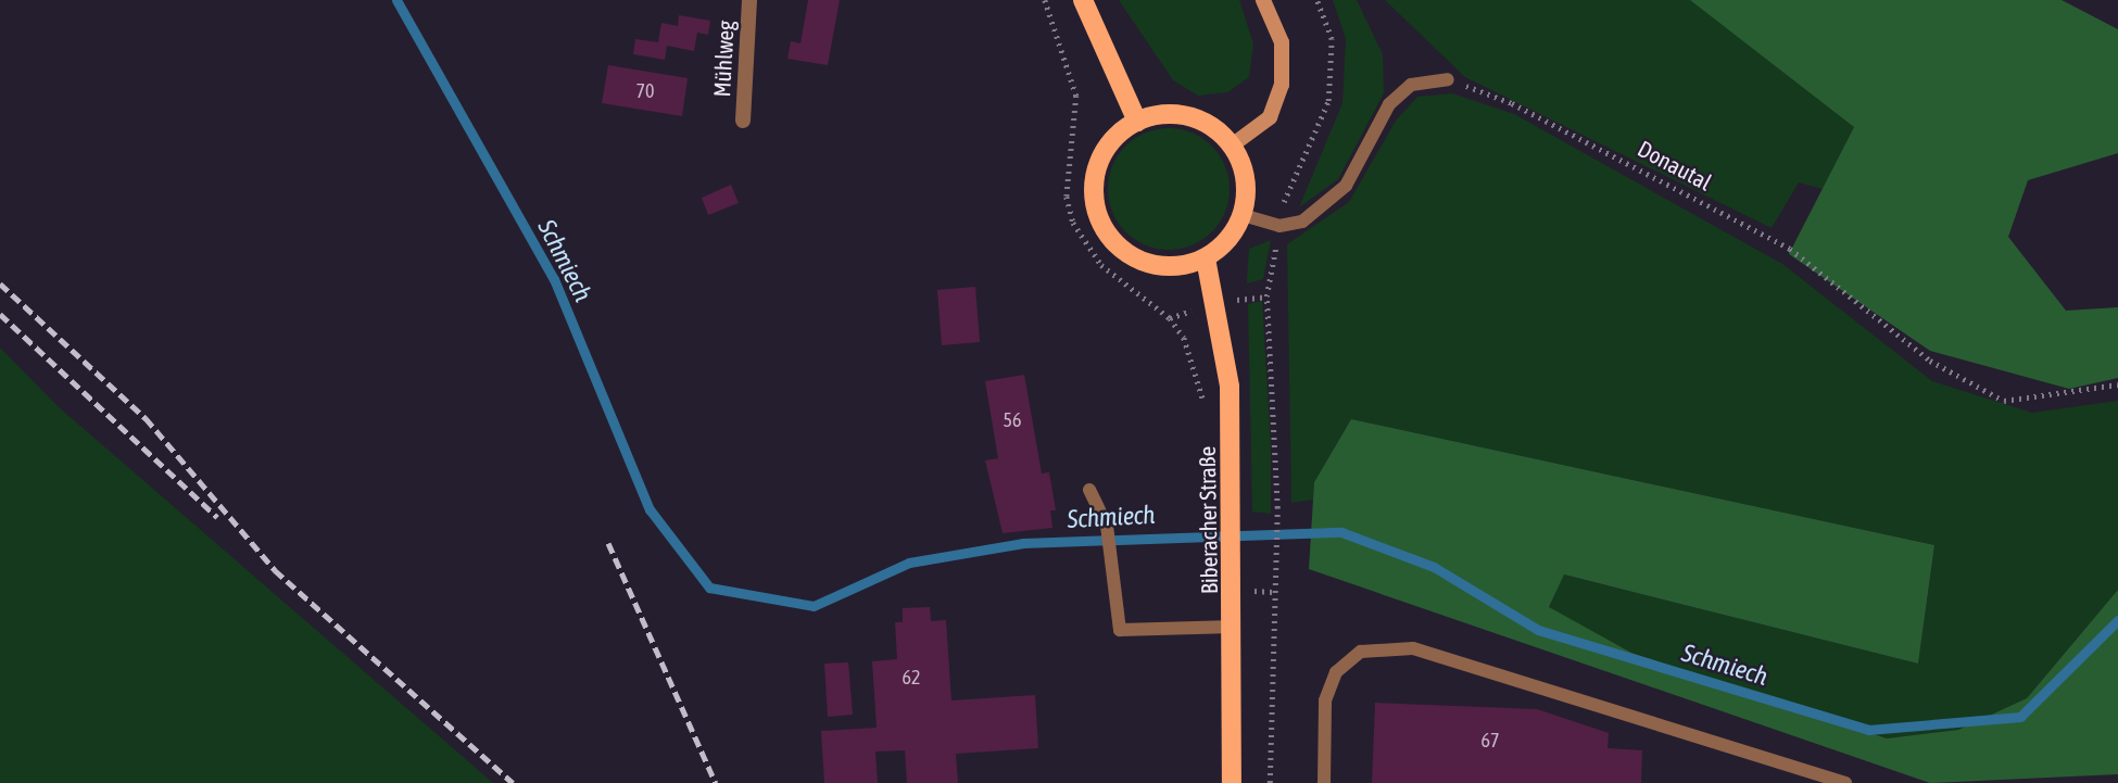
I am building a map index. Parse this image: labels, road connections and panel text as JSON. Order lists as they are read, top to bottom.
{
  "streets": {
    "main road": ["Biberacher Straße"],
    "street": ["Mühlweg"],
    "path": ["Donautal"]
  },
  "water": ["Schmiech"],
  "house_numbers": [
    "70",
    "56",
    "62",
    "67"
  ]
}
